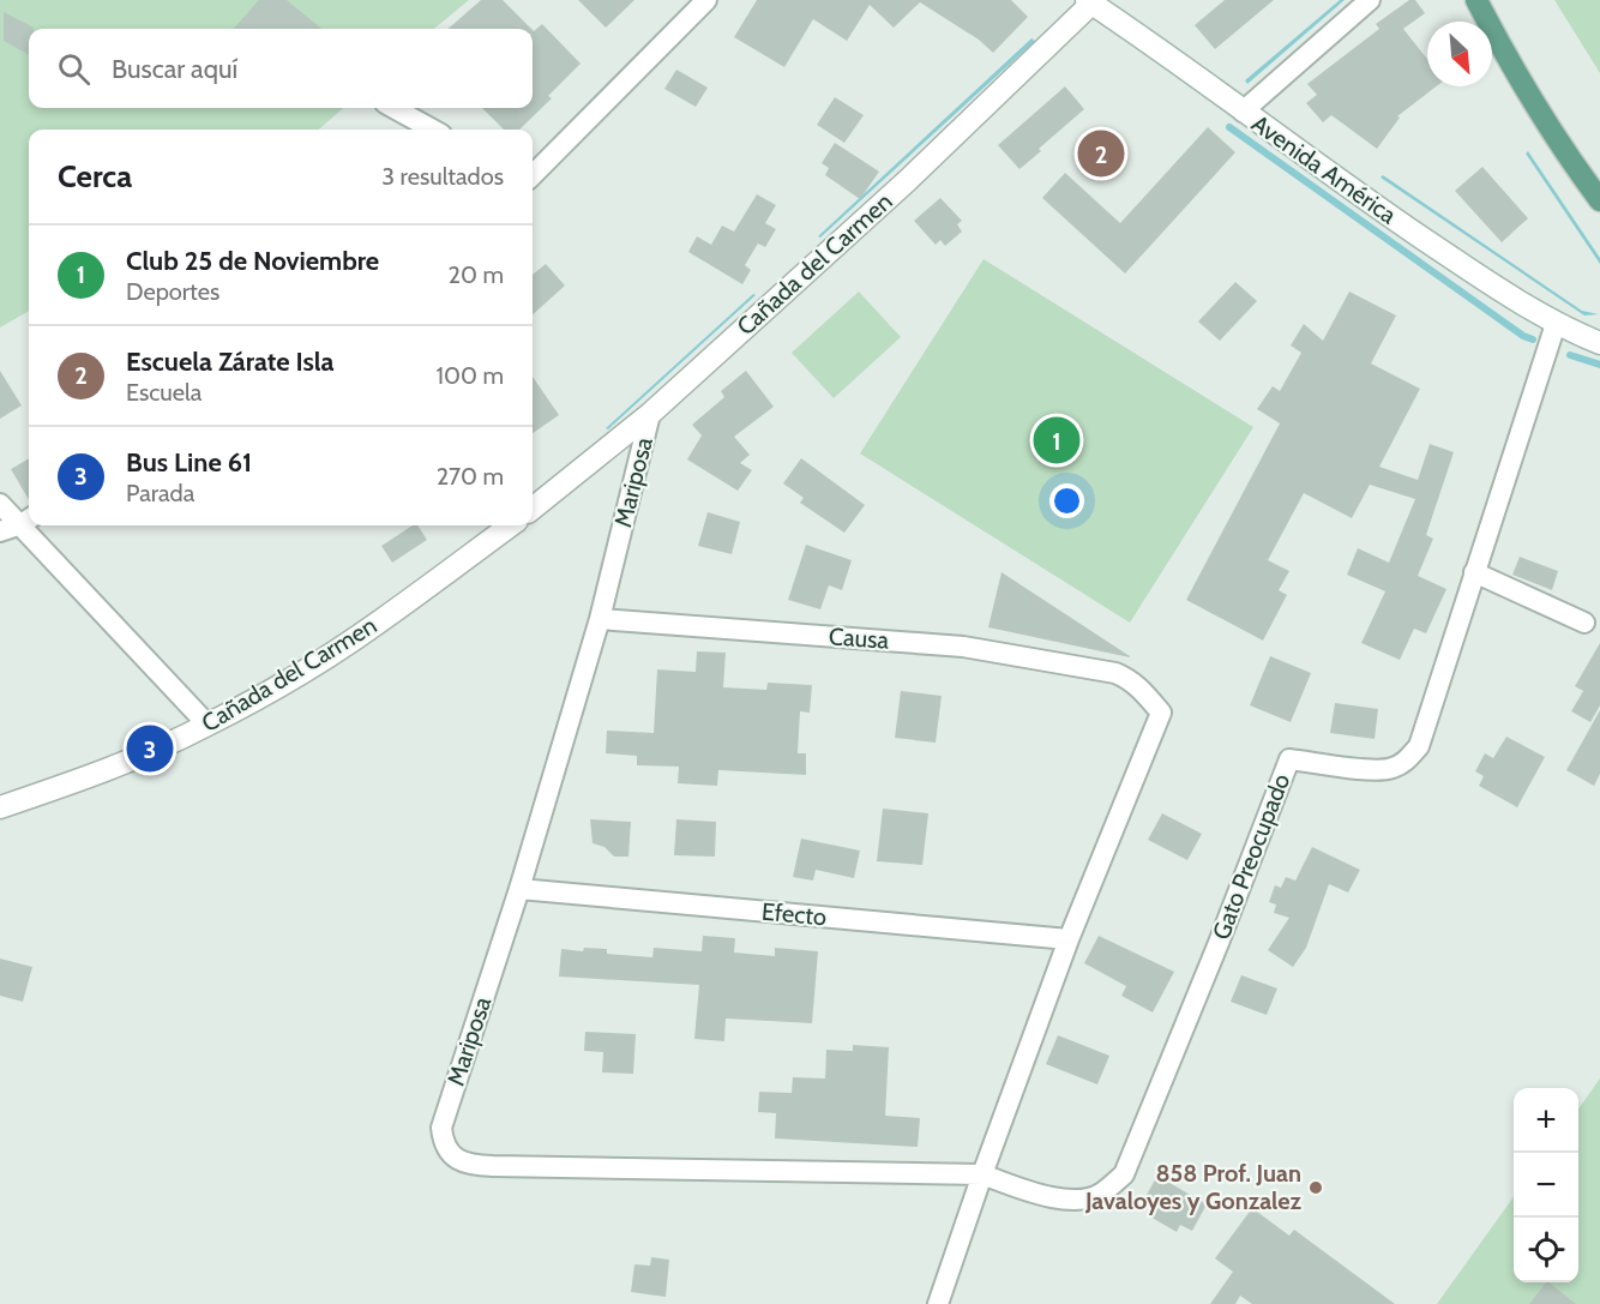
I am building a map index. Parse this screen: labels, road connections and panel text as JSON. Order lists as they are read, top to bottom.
{
  "streets": {
    "street": [
      "Avenida América",
      "Cañada del Carmen",
      "Mariposa",
      "Causa",
      "Gato Preocupado",
      "Efecto"
    ]
  },
  "crossings": [
    ["Avenida América", "Cañada del Carmen"],
    ["Avenida América", "Gato Preocupado"],
    ["Cañada del Carmen", "Mariposa"],
    ["Mariposa", "Causa"],
    ["Mariposa", "Gato Preocupado"],
    ["Mariposa", "Efecto"],
    ["Causa", "Efecto"]
  ],
  "places": ["858 Prof. Juan Javaloyes y Gonzalez"],
  "north": "bottom right",
  "page": {
    "search": "Buscar aquí",
    "pins": ["2", "1", "3"],
    "heading": ["Cerca", "3 resultados"],
    "list": [
      {
        "mark": "1",
        "name": "Club 25 de Noviembre",
        "note": "Deportes",
        "value": "20 m"
      },
      {
        "mark": "2",
        "name": "Escuela Zárate Isla",
        "note": "Escuela",
        "value": "100 m"
      },
      {
        "mark": "3",
        "name": "Bus Line 61",
        "note": "Parada",
        "value": "270 m"
      }
    ],
    "map_buttons": ["+", "−"]
  }
}
